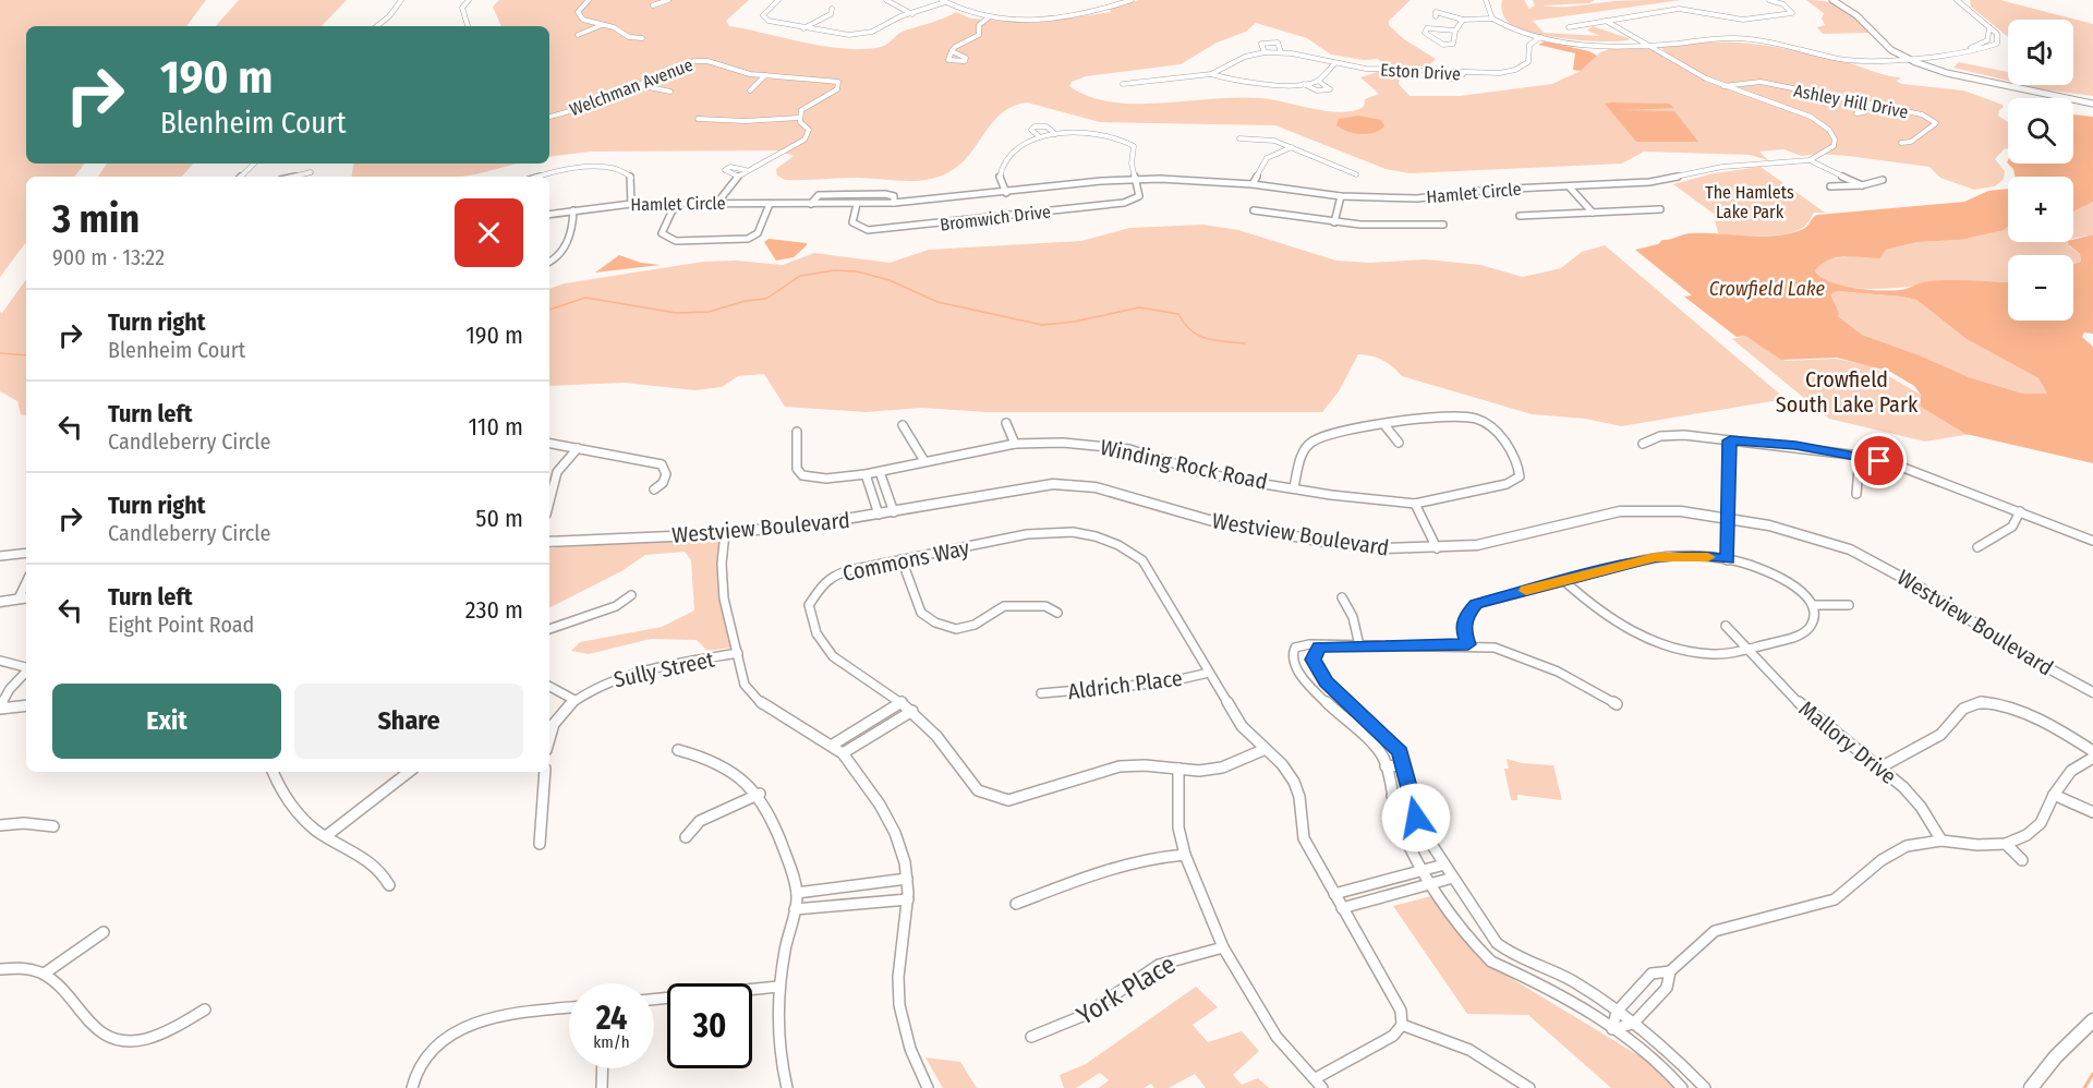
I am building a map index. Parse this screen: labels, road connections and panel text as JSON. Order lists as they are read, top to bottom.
{
  "streets": {
    "street": [
      "Eston Drive",
      "Welchman Avenue",
      "Ashley Hill Drive",
      "Hamlet Circle",
      "Bromwich Drive",
      "Winding Rock Road",
      "Westview Boulevard",
      "Commons Way",
      "Sully Street",
      "Aldrich Place",
      "Mallory Drive",
      "York Place"
    ]
  },
  "crossings": [
    ["Hamlet Circle", "Bromwich Drive"],
    ["Commons Way", "Aldrich Place"]
  ],
  "water": ["Crowfield Lake"],
  "parks": ["The Hamlets Lake Park", "Crowfield South Lake Park"],
  "page": {
    "map_buttons": ["+", "−"],
    "turn": ["190 m", "Blenheim Court"],
    "heading": ["3 min", "900 m · 13:22"],
    "list": [
      {
        "name": "Turn right",
        "note": "Blenheim Court",
        "value": "190 m"
      },
      {
        "name": "Turn left",
        "note": "Candleberry Circle",
        "value": "110 m"
      },
      {
        "name": "Turn right",
        "note": "Candleberry Circle",
        "value": "50 m"
      },
      {
        "name": "Turn left",
        "note": "Eight Point Road",
        "value": "230 m"
      }
    ],
    "buttons": ["Exit", "Share"],
    "speed": "24 km/h",
    "limit": "30"
  }
}
